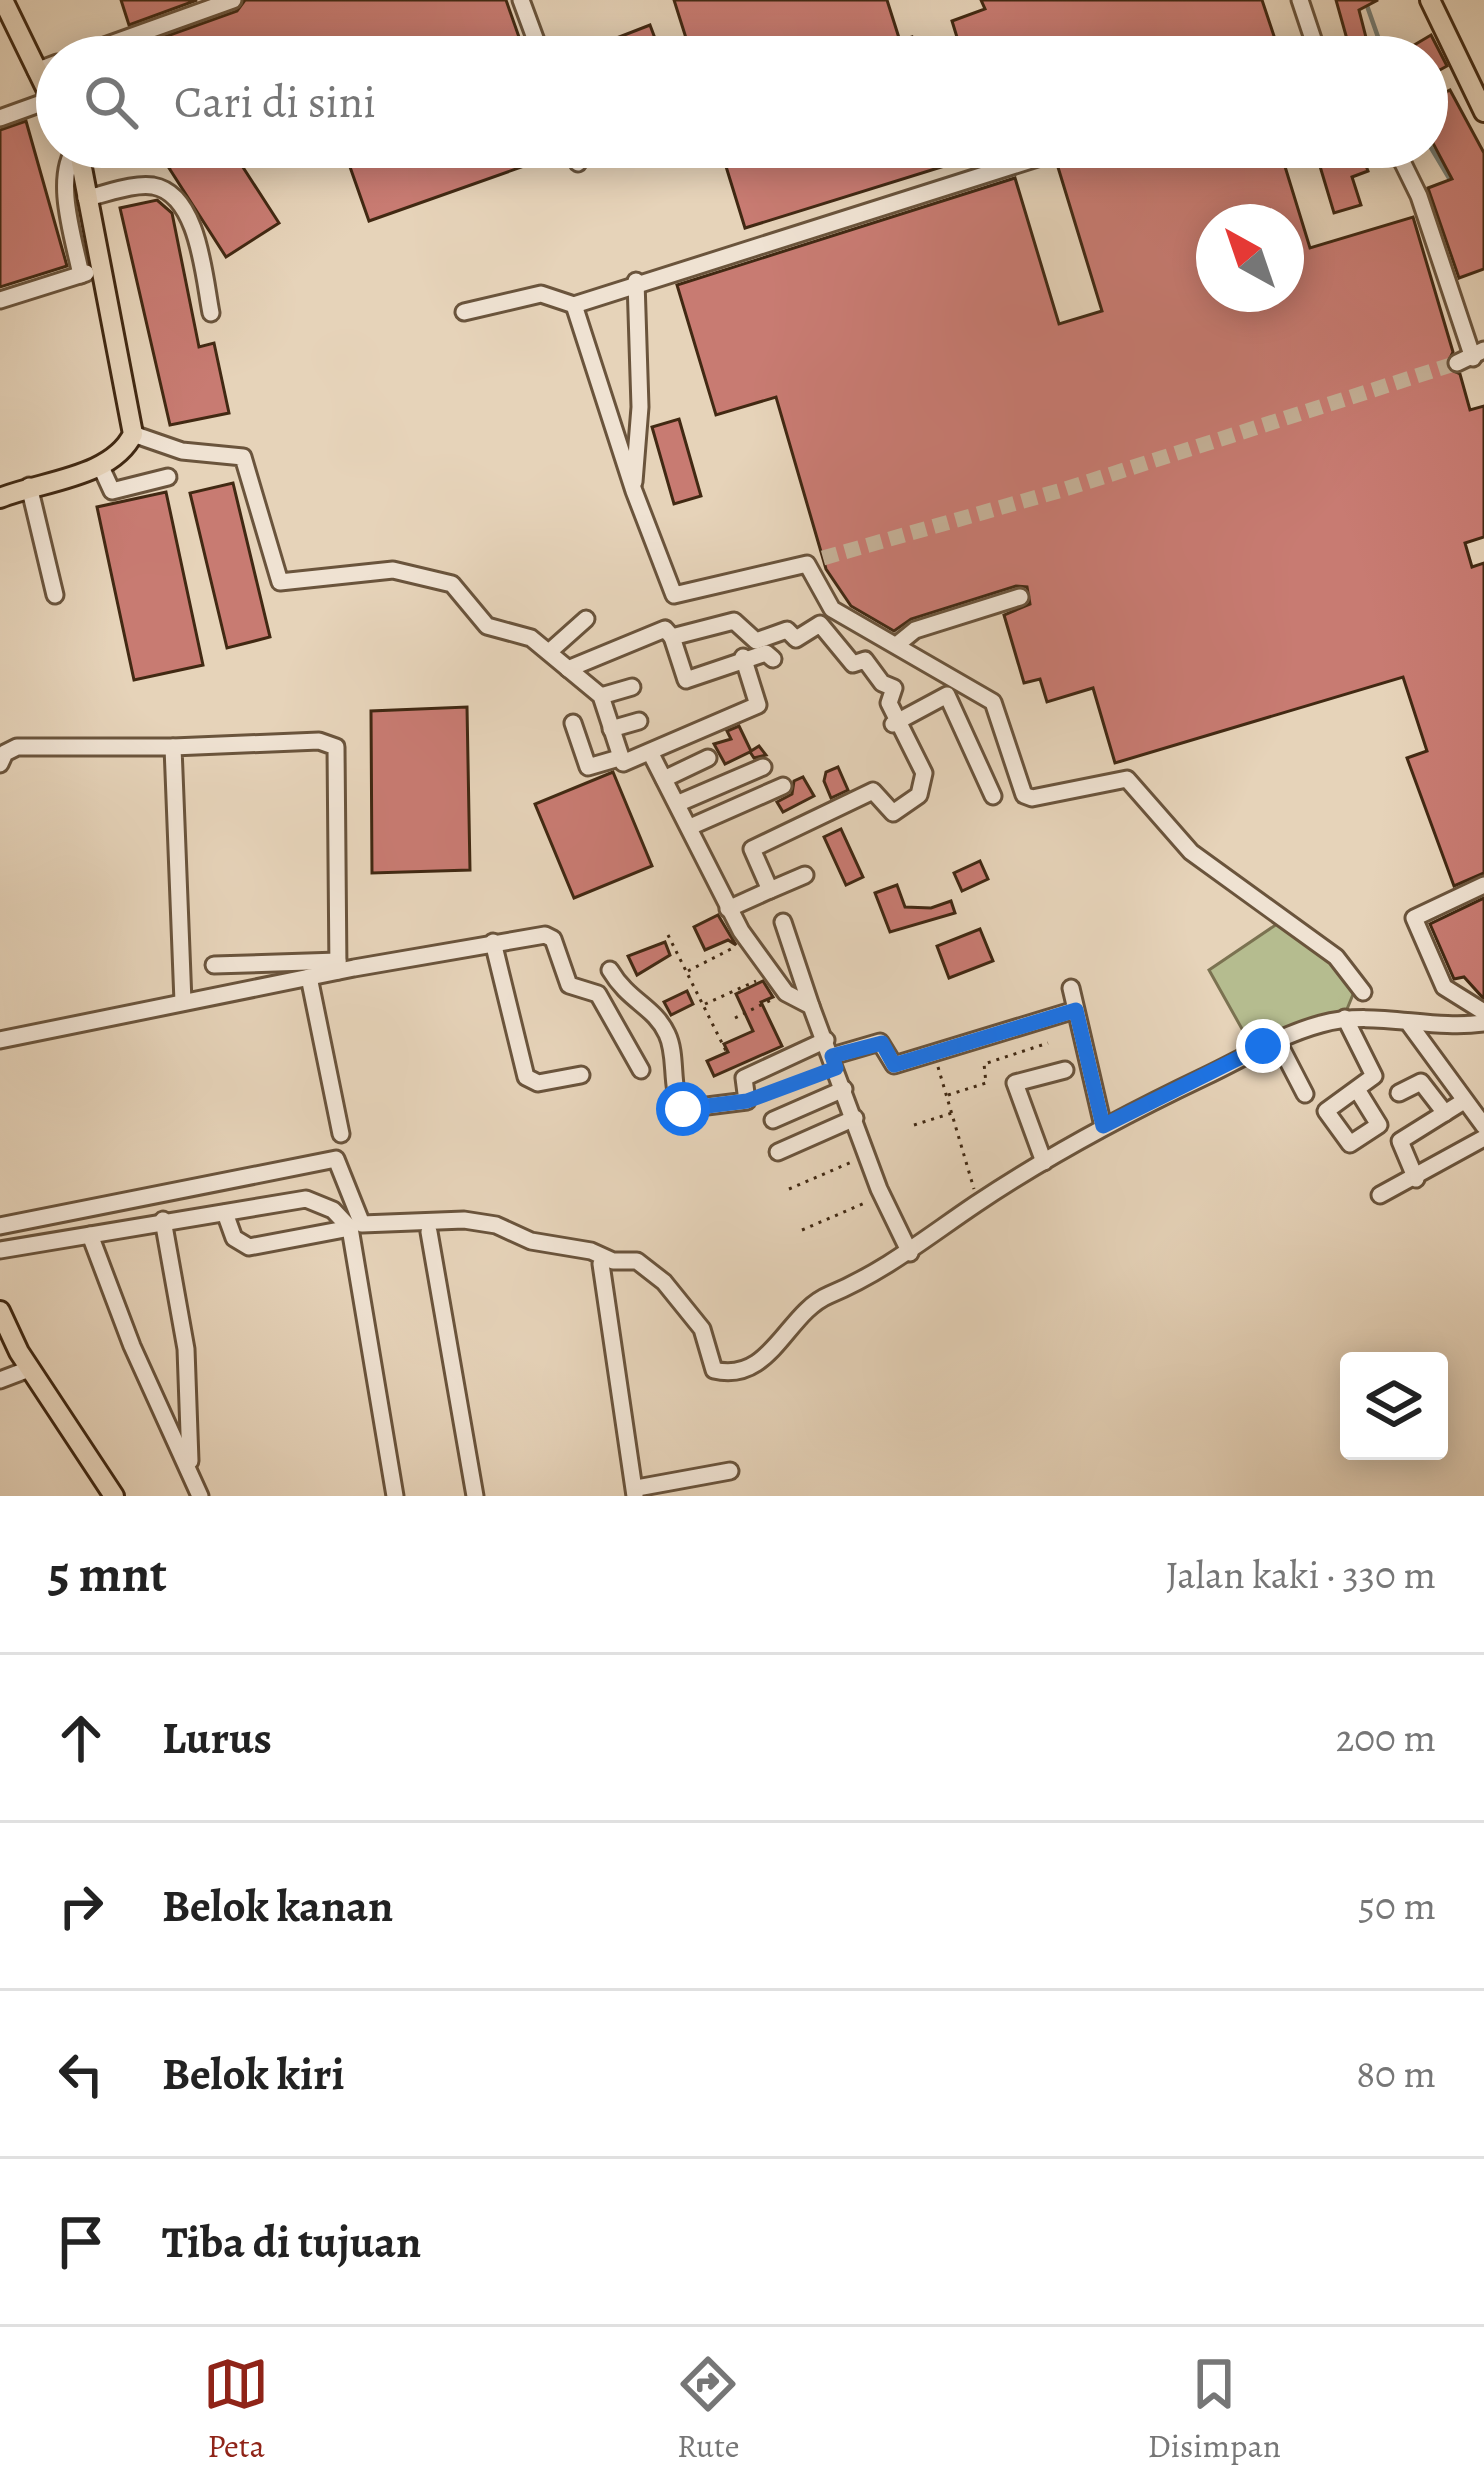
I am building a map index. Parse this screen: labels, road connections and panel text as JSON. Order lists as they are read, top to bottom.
{
  "north": "top left",
  "page": {
    "search": "Cari di sini",
    "heading": ["5 mnt", "Jalan kaki · 330 m"],
    "list": [
      ["Lurus", "200 m"],
      ["Belok kanan", "50 m"],
      ["Belok kiri", "80 m"],
      "Tiba di tujuan"
    ],
    "nav": ["Peta", "Rute", "Disimpan"]
  }
}
